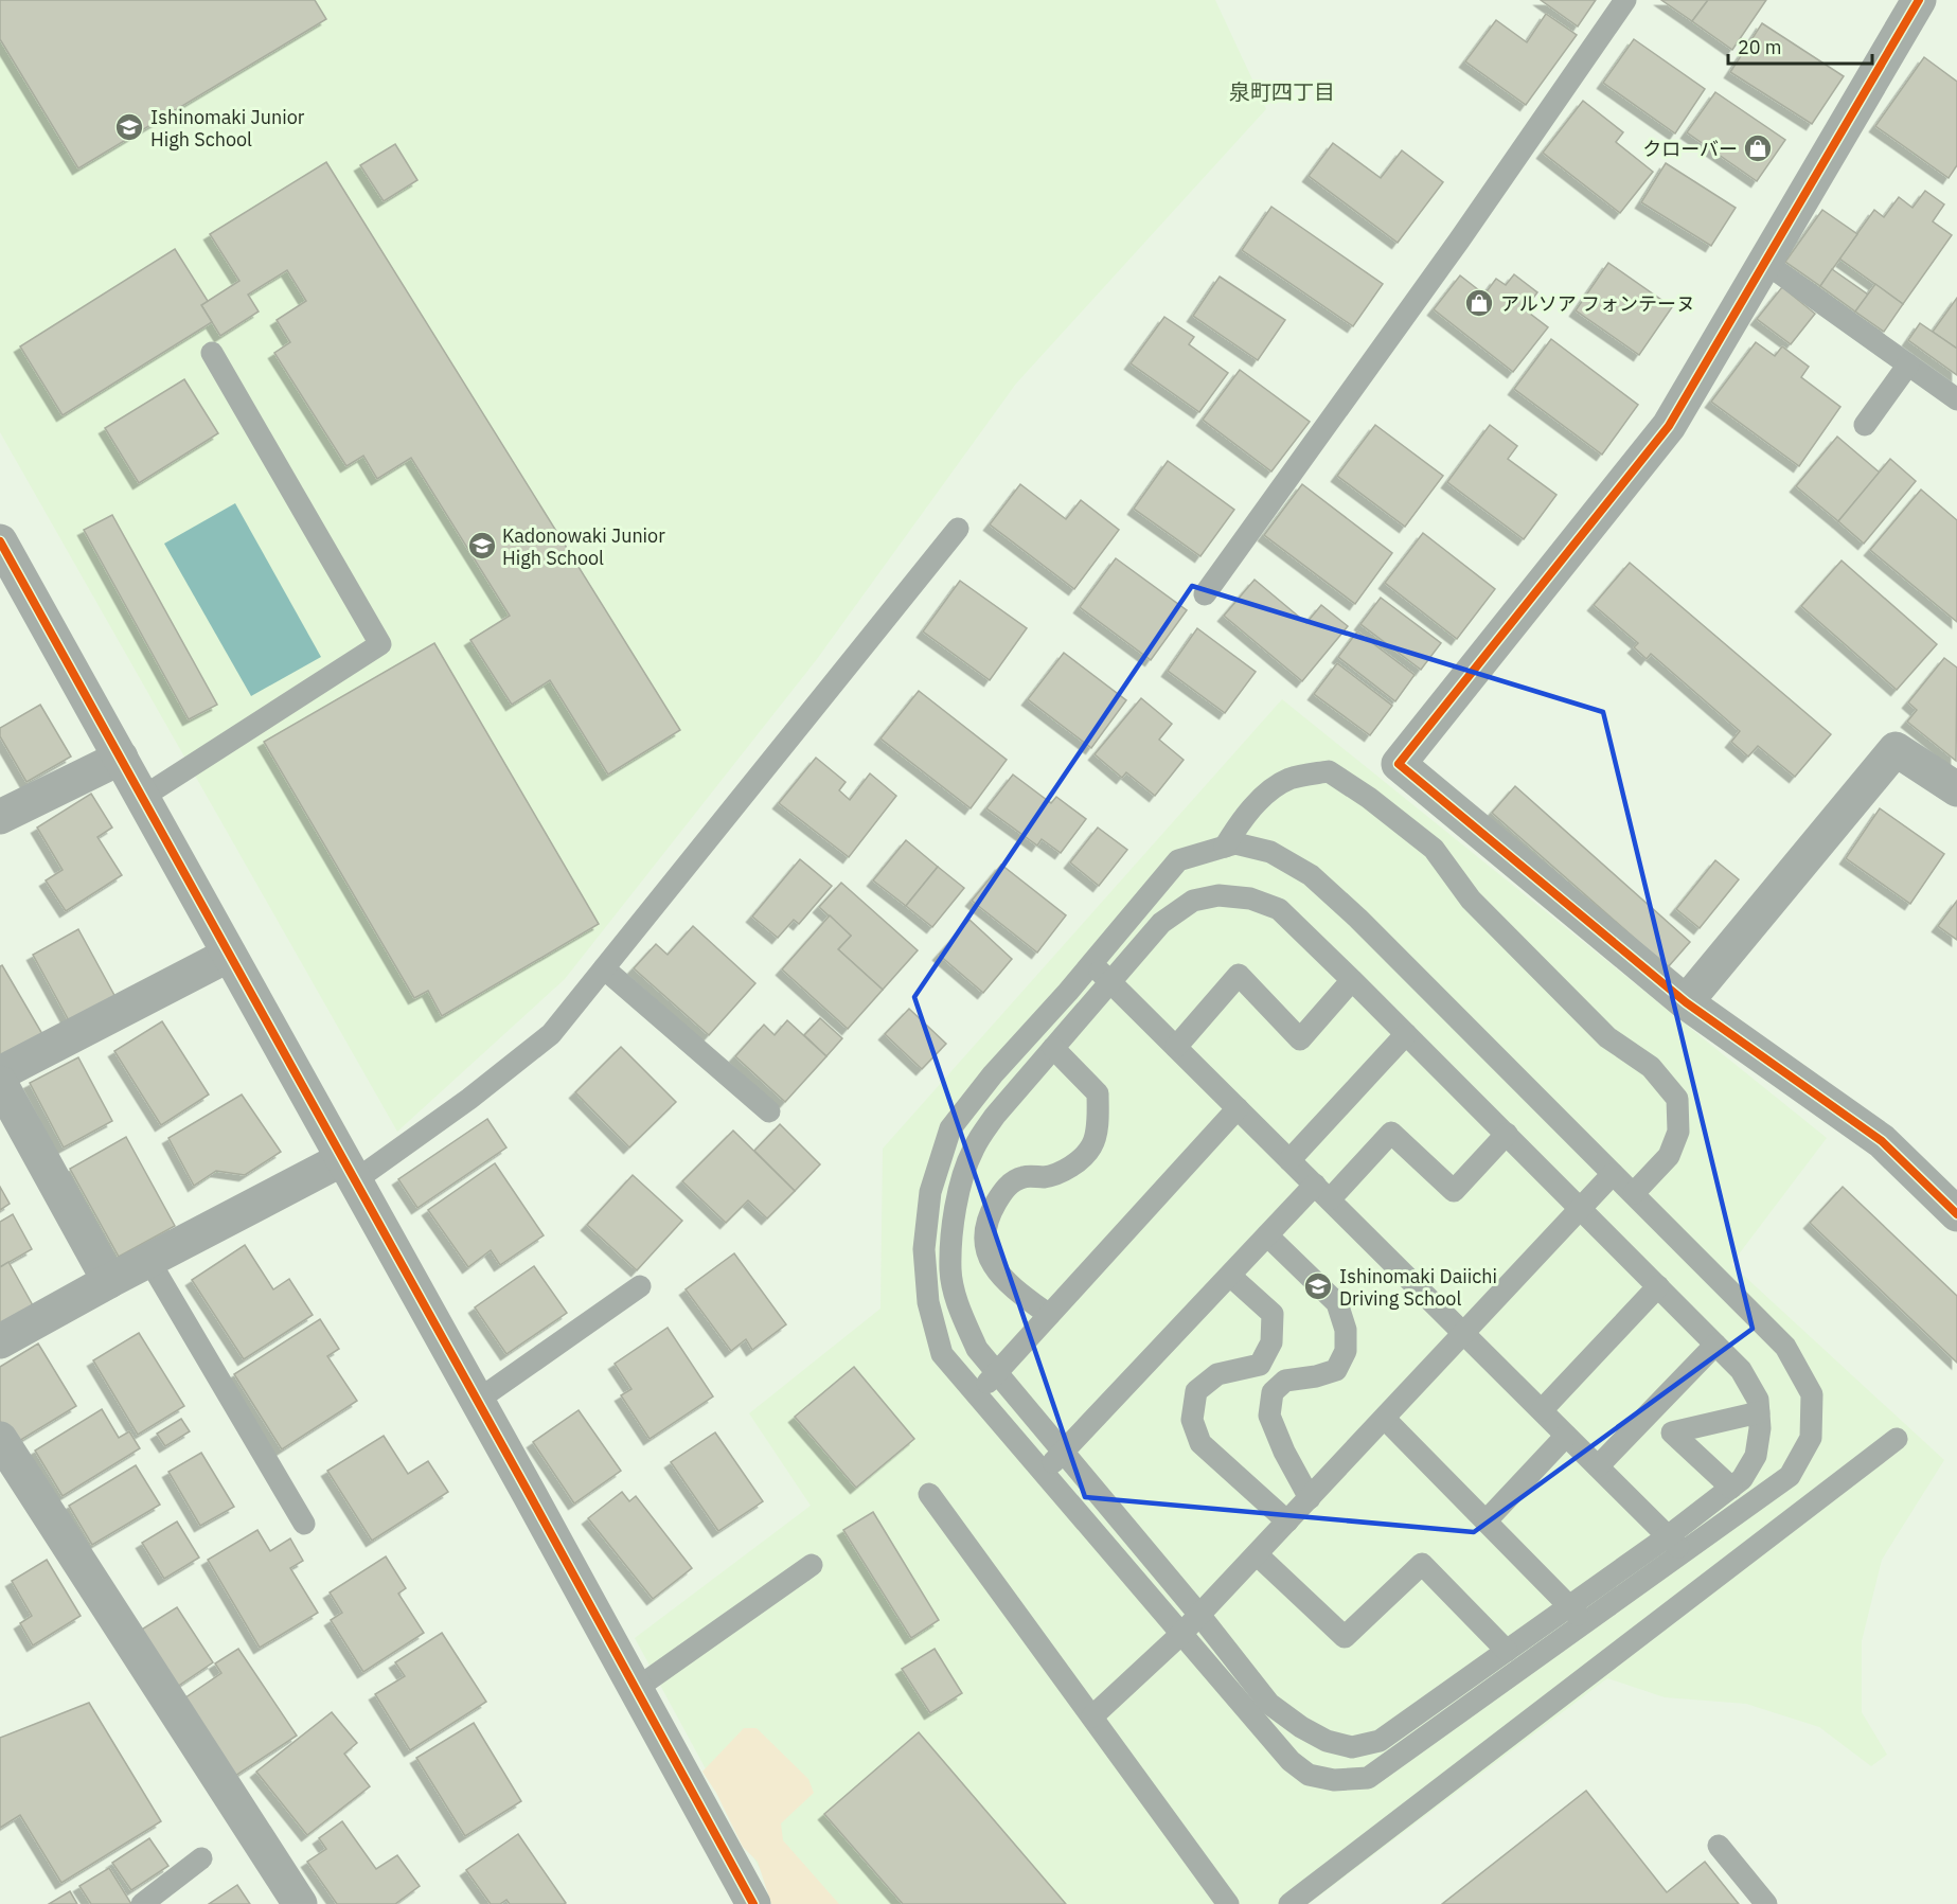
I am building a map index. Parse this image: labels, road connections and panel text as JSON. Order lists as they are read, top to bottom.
{
  "districts": ["泉町四丁目"],
  "places": {
    "school or university": ["Ishinomaki Junior High School", "Kadonowaki Junior High School", "Ishinomaki Daiichi Driving School"],
    "shop": ["クローバー", "アルソア フォンテーヌ"]
  },
  "scale_bar": "20 m"
}
